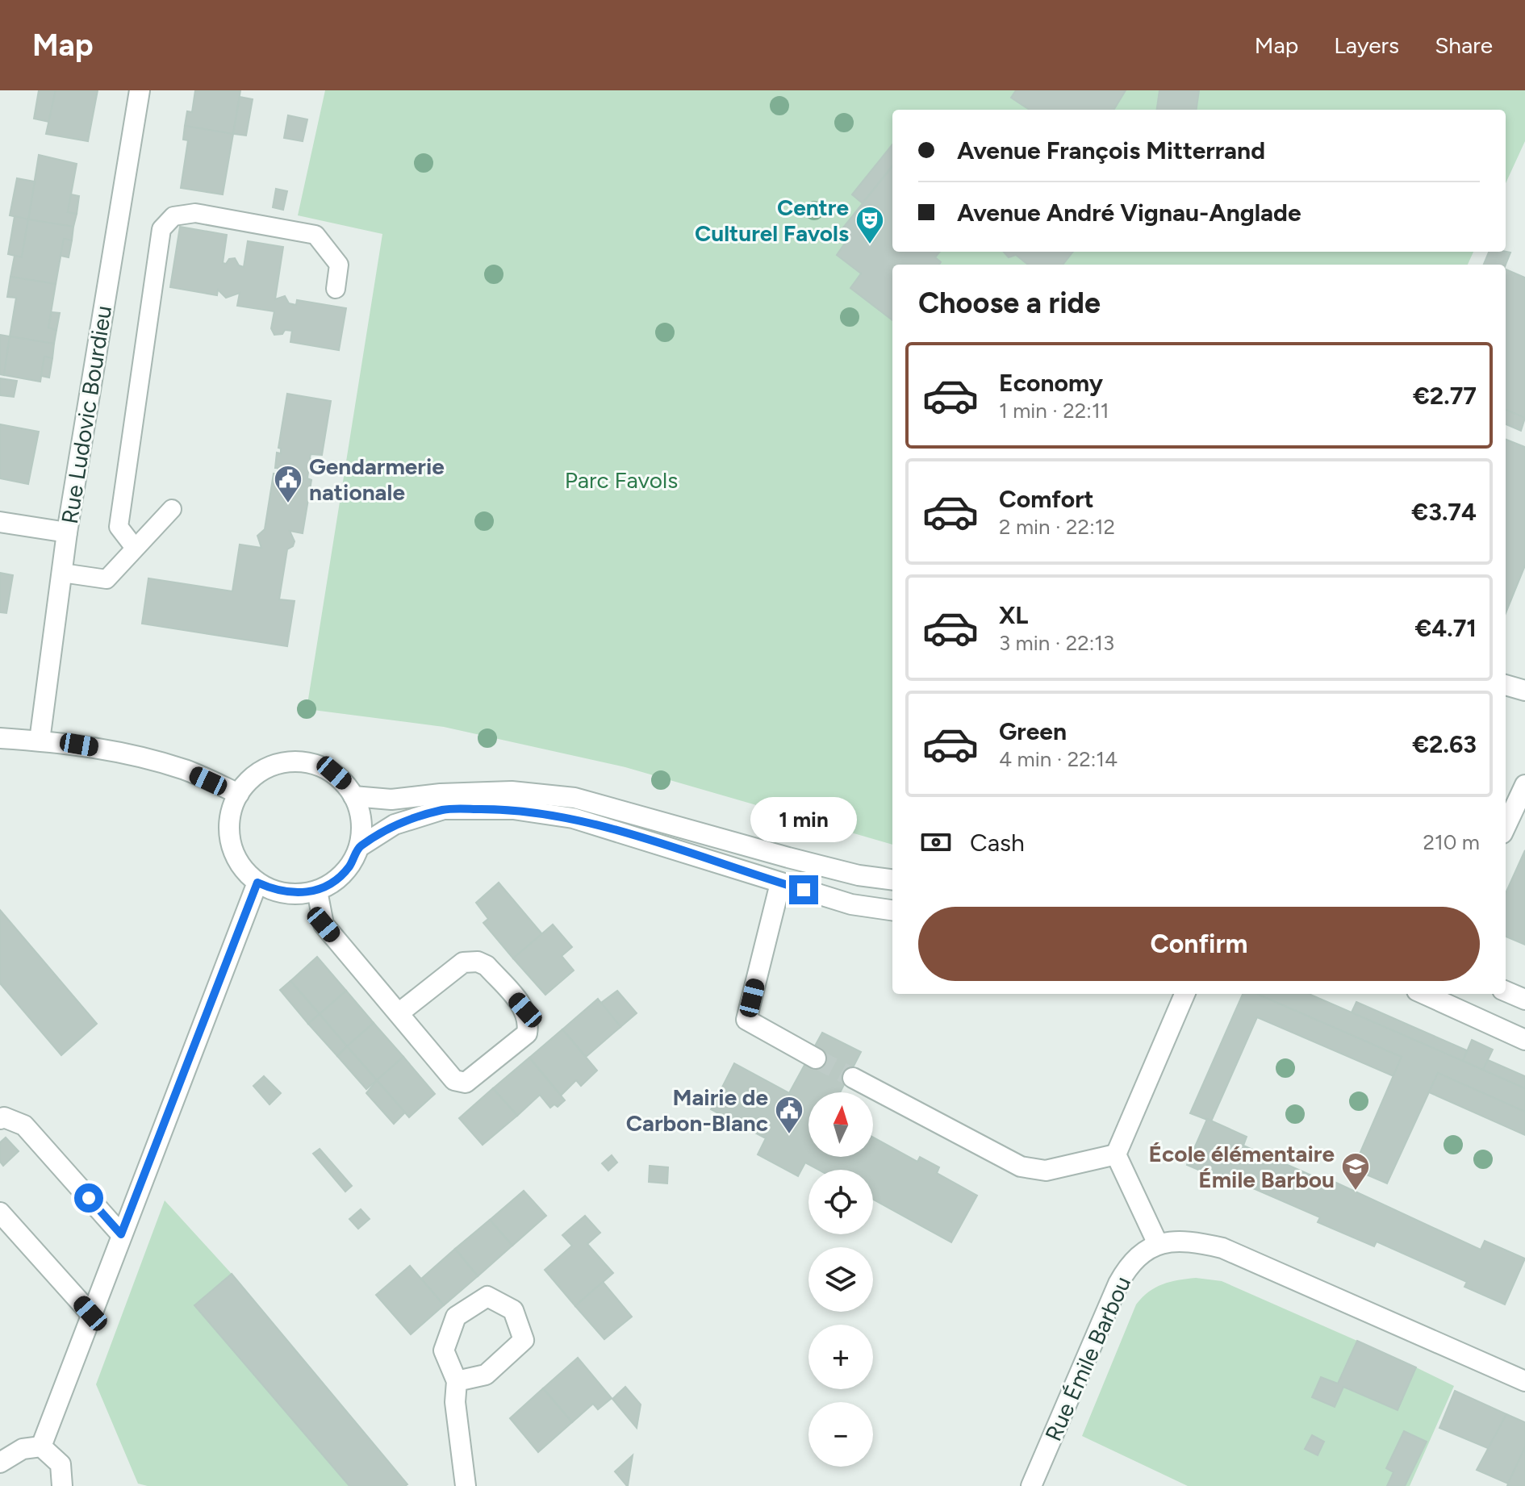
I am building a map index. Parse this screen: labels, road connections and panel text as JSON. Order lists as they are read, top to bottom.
{
  "streets": {
    "street": ["Rue Ludovic Bourdieu", "Rue Émile Barbou"]
  },
  "parks": ["Parc Favols"],
  "places": {
    "theatre": ["Centre Culturel Favols"],
    "public building": ["Gendarmerie nationale", "Mairie de Carbon-Blanc"],
    "school or university": ["École élémentaire Émile Barbou"]
  },
  "north": "top",
  "page": {
    "header": "Map",
    "nav": ["Map", "Layers", "Share"],
    "banner": ["Avenue François Mitterrand", "Avenue André Vignau-Anglade"],
    "heading": "Choose a ride",
    "list": [
      {
        "name": "Economy",
        "note": "1 min · 22:11",
        "value": "€2.77"
      },
      {
        "name": "Comfort",
        "note": "2 min · 22:12",
        "value": "€3.74"
      },
      {
        "name": "XL",
        "note": "3 min · 22:13",
        "value": "€4.71"
      },
      {
        "name": "Green",
        "note": "4 min · 22:14",
        "value": "€2.63"
      }
    ],
    "bubble": "1 min",
    "pay": ["Cash", "210 m"],
    "buttons": "Confirm",
    "map_buttons": ["+", "−"]
  }
}
